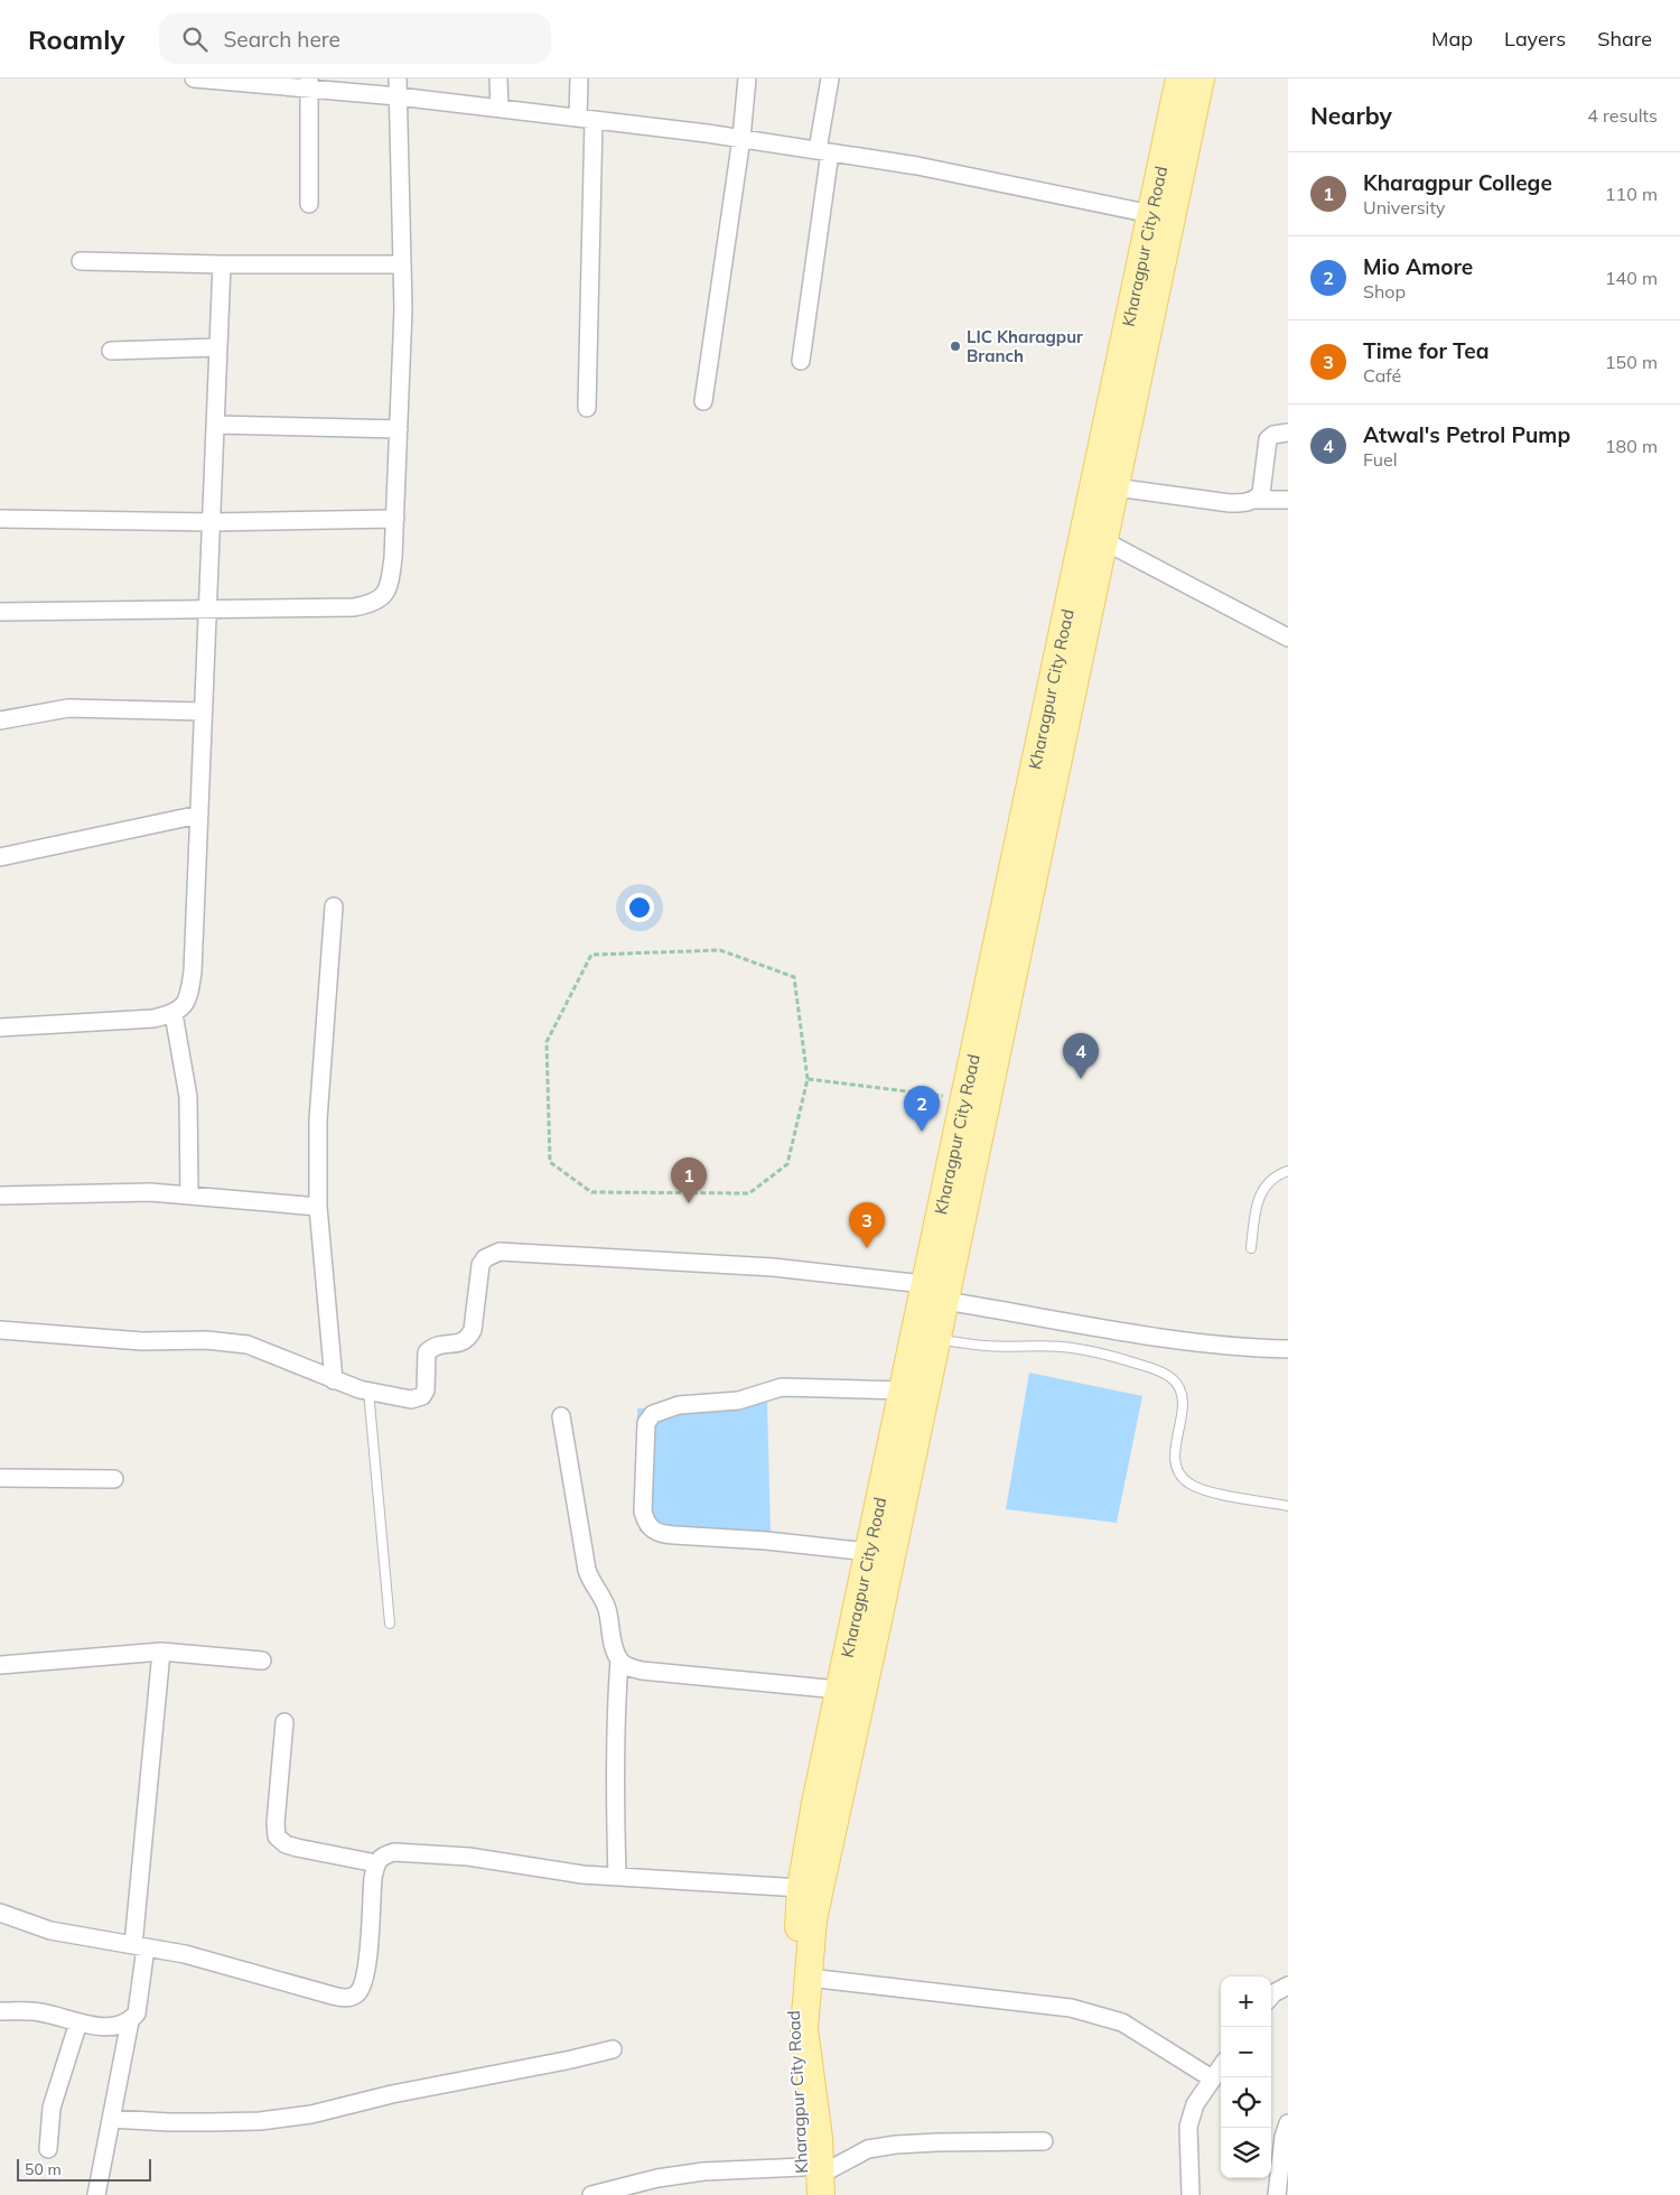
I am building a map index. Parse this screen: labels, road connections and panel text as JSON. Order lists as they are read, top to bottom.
{
  "streets": {
    "main road": ["Kharagpur City Road"]
  },
  "places": ["LIC Kharagpur Branch"],
  "scale_bar": "50 m",
  "page": {
    "header": "Roamly",
    "search": "Search here",
    "nav": ["Map", "Layers", "Share"],
    "heading": ["Nearby", "4 results"],
    "list": [
      {
        "mark": "1",
        "name": "Kharagpur College",
        "note": "University",
        "value": "110 m"
      },
      {
        "mark": "2",
        "name": "Mio Amore",
        "note": "Shop",
        "value": "140 m"
      },
      {
        "mark": "3",
        "name": "Time for Tea",
        "note": "Café",
        "value": "150 m"
      },
      {
        "mark": "4",
        "name": "Atwal's Petrol Pump",
        "note": "Fuel",
        "value": "180 m"
      }
    ],
    "pins": [
      "4",
      "2",
      "1",
      "3"
    ],
    "map_buttons": ["+", "−"],
    "scale": "50 m"
  }
}
